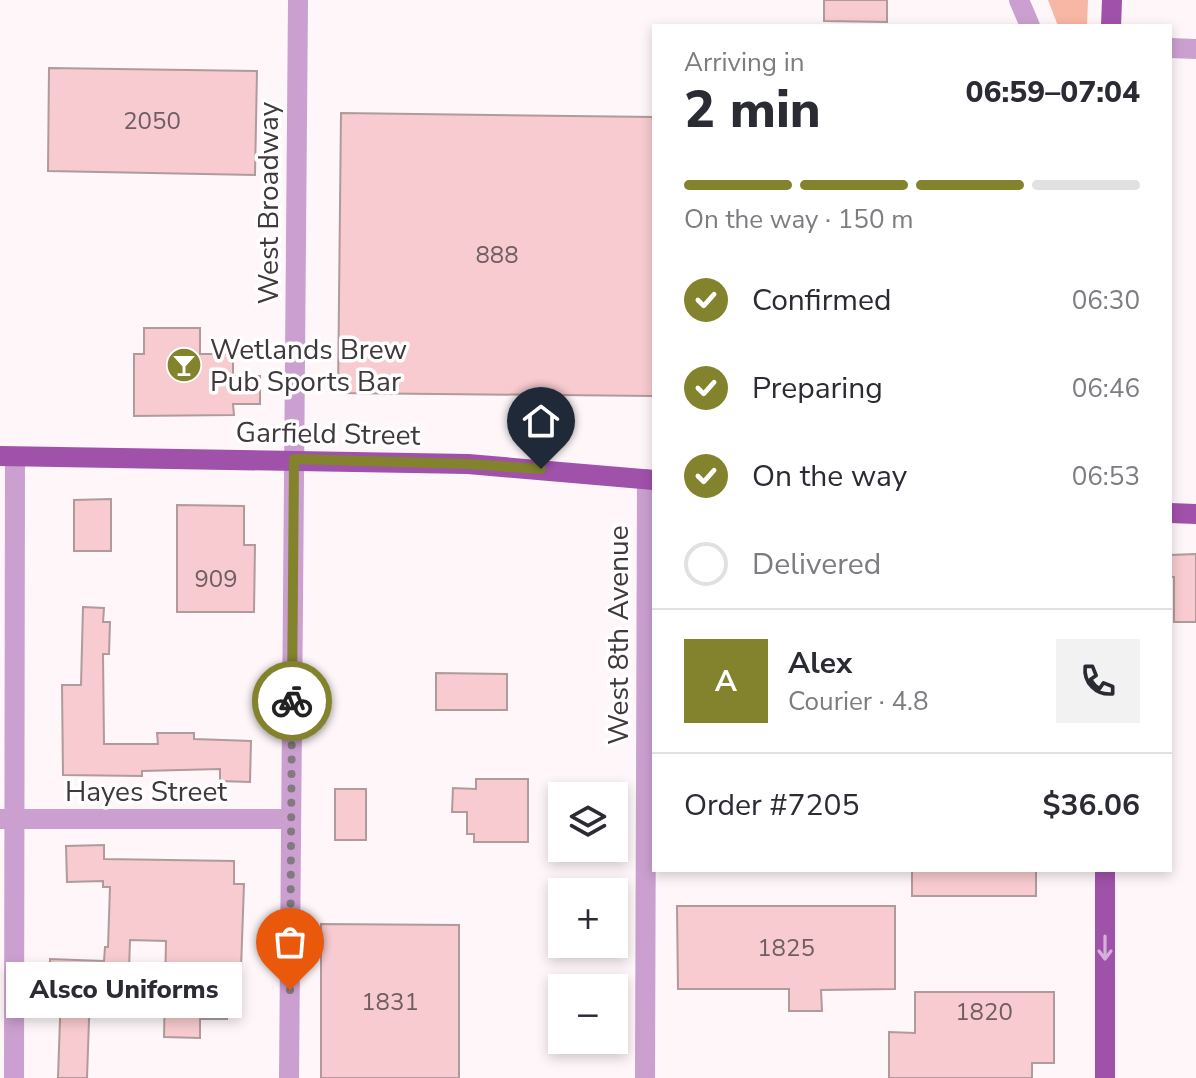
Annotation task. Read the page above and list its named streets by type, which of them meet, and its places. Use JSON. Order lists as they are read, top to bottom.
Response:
{
  "streets": {
    "main road": ["Garfield Street"],
    "street": ["West Broadway", "West 8th Avenue", "Hayes Street"]
  },
  "crossings": [
    ["West Broadway", "Garfield Street"],
    ["West Broadway", "Hayes Street"],
    ["Garfield Street", "West 8th Avenue"]
  ],
  "places": {
    "bar": ["Wetlands Brew Pub Sports Bar"],
    "other": ["Alsco Uniforms"]
  },
  "house_numbers": [
    "2050",
    "888",
    "909",
    "1825",
    "1831",
    "1820"
  ],
  "page": {
    "heading": ["2 min", "Arriving in", "06:59–07:04"],
    "panel": [
      "Alex",
      "Courier · 4.8",
      "Order #7205",
      "$36.06"
    ],
    "bar": "On the way · 150 m",
    "list": [
      ["Confirmed", "06:30"],
      ["Preparing", "06:46"],
      ["On the way", "06:53"],
      "Delivered"
    ],
    "round": "A",
    "map_buttons": ["+", "−"],
    "bubble": "Alsco Uniforms"
  }
}
